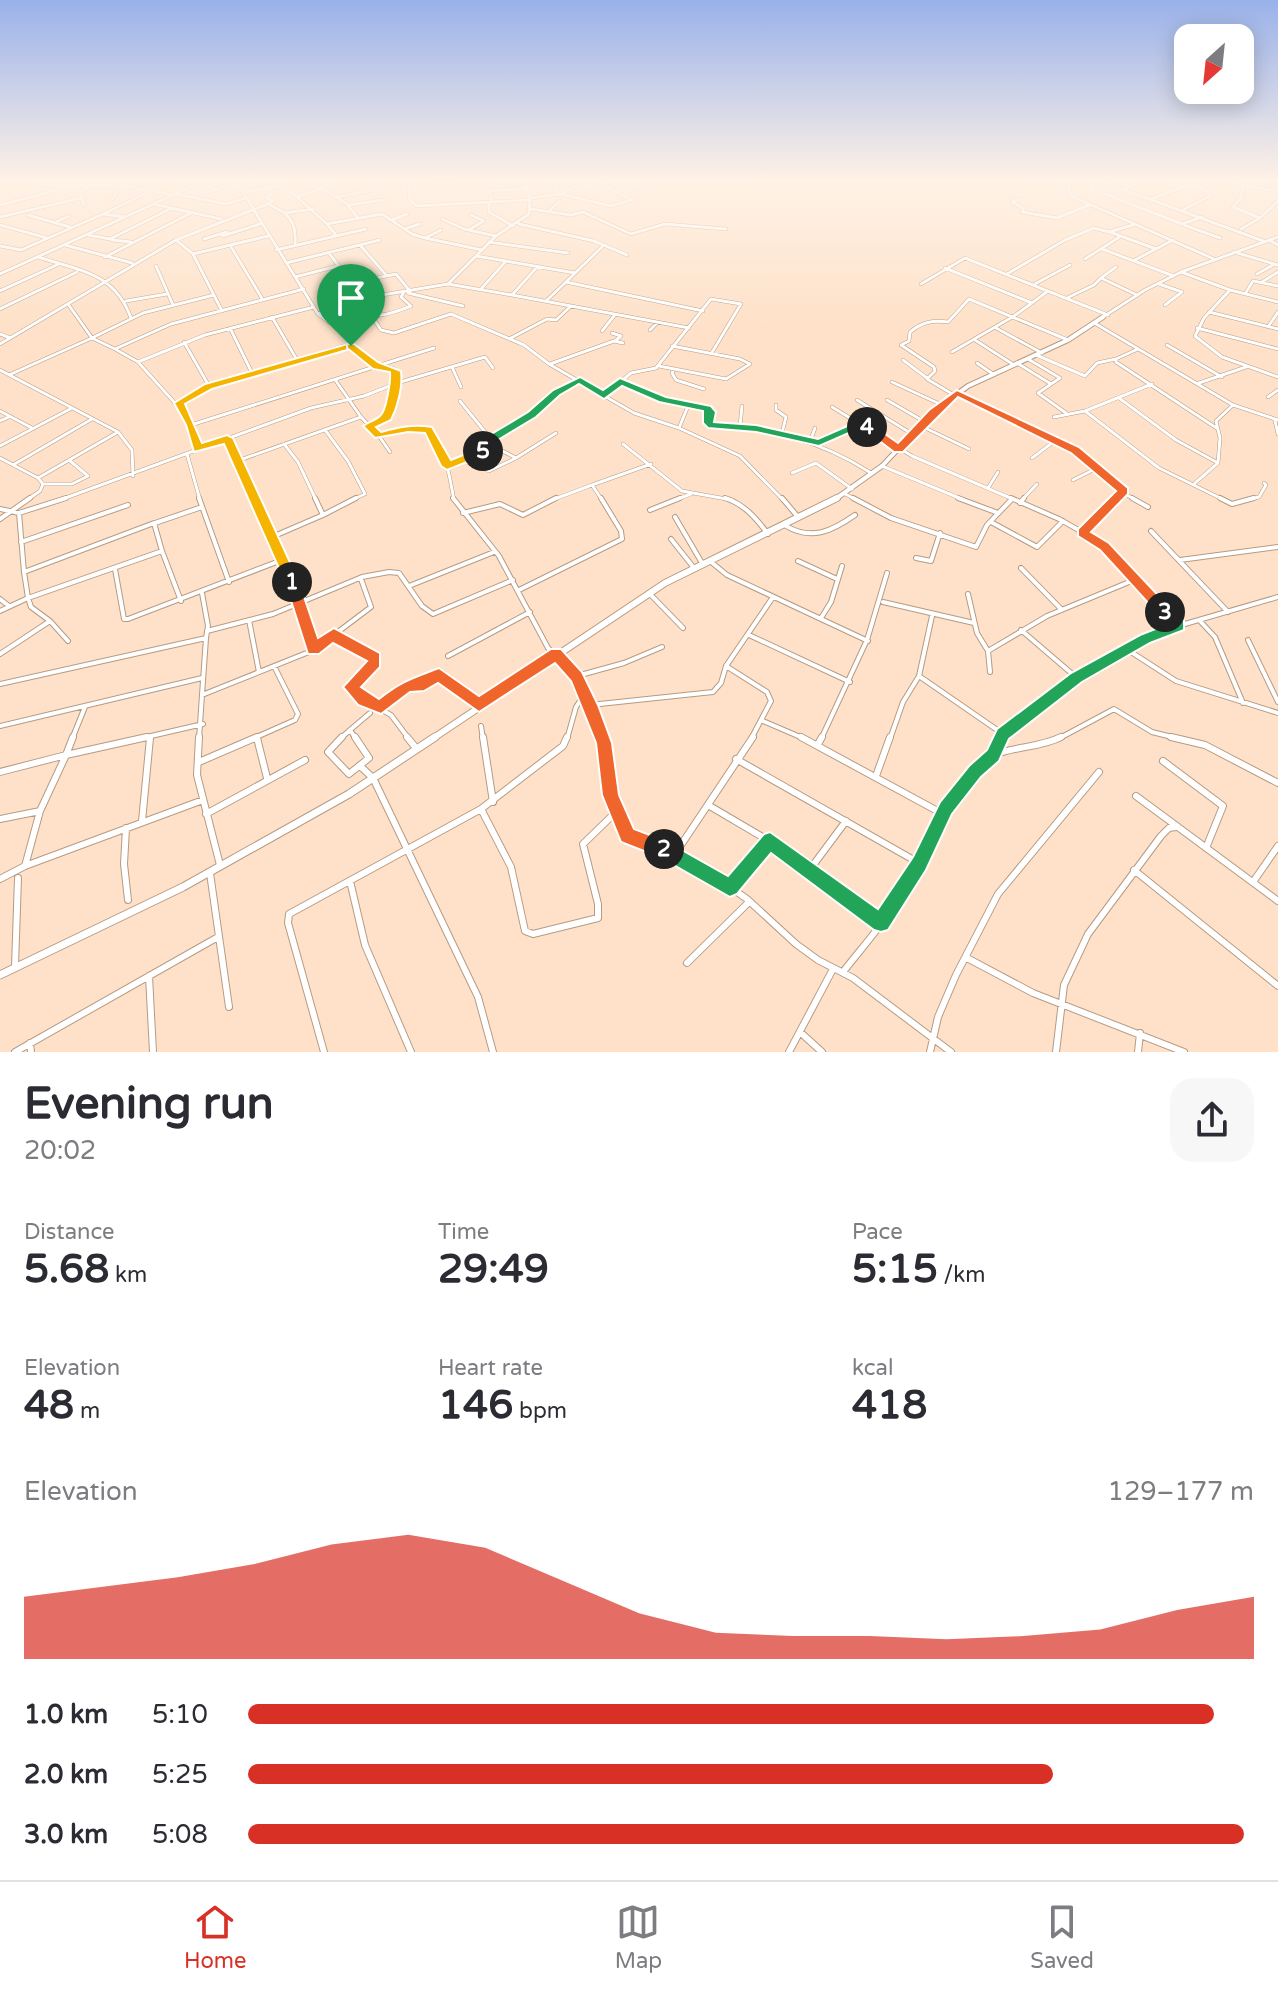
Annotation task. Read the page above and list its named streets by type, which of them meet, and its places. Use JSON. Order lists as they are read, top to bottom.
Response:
{
  "north": "bottom left",
  "page": {
    "pins": [
      "4",
      "5",
      "1",
      "3",
      "2"
    ],
    "heading": ["Evening run", "20:02"],
    "stats": [
      ["Distance", "5.68 km"],
      ["Time", "29:49"],
      ["Pace", "5:15 /km"],
      ["Elevation", "48 m"],
      ["Heart rate", "146 bpm"],
      ["kcal", "418"]
    ],
    "chart": ["Elevation", "129–177 m"],
    "list": [
      {
        "name": "1.0 km",
        "note": "5:10"
      },
      {
        "name": "2.0 km",
        "note": "5:25"
      },
      {
        "name": "3.0 km",
        "note": "5:08"
      }
    ],
    "tabs": ["Home", "Map", "Saved"]
  }
}
